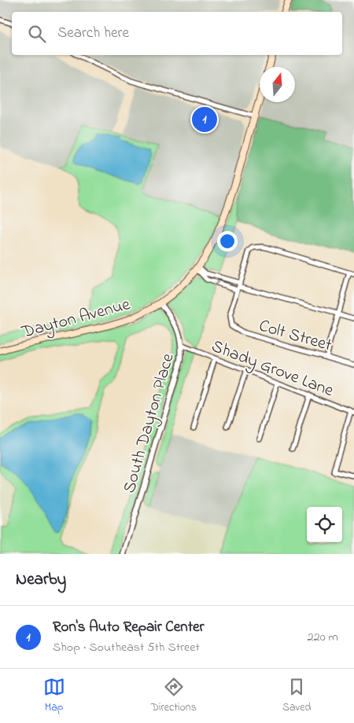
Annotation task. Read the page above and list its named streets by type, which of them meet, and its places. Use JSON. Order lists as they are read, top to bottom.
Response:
{
  "streets": {
    "main road": ["Dayton Avenue"],
    "street": ["Colt Street", "Shady Grove Lane", "South Dayton Place"]
  },
  "crossings": [
    ["Dayton Avenue", "South Dayton Place"],
    ["Shady Grove Lane", "South Dayton Place"]
  ],
  "north": "top",
  "page": {
    "search": "Search here",
    "pins": "1",
    "heading": "Nearby",
    "list": [
      {
        "mark": "1",
        "name": "Ron's Auto Repair Center",
        "note": "Shop · Southeast 5th Street",
        "value": "220 m"
      }
    ],
    "nav": ["Map", "Directions", "Saved"]
  }
}
